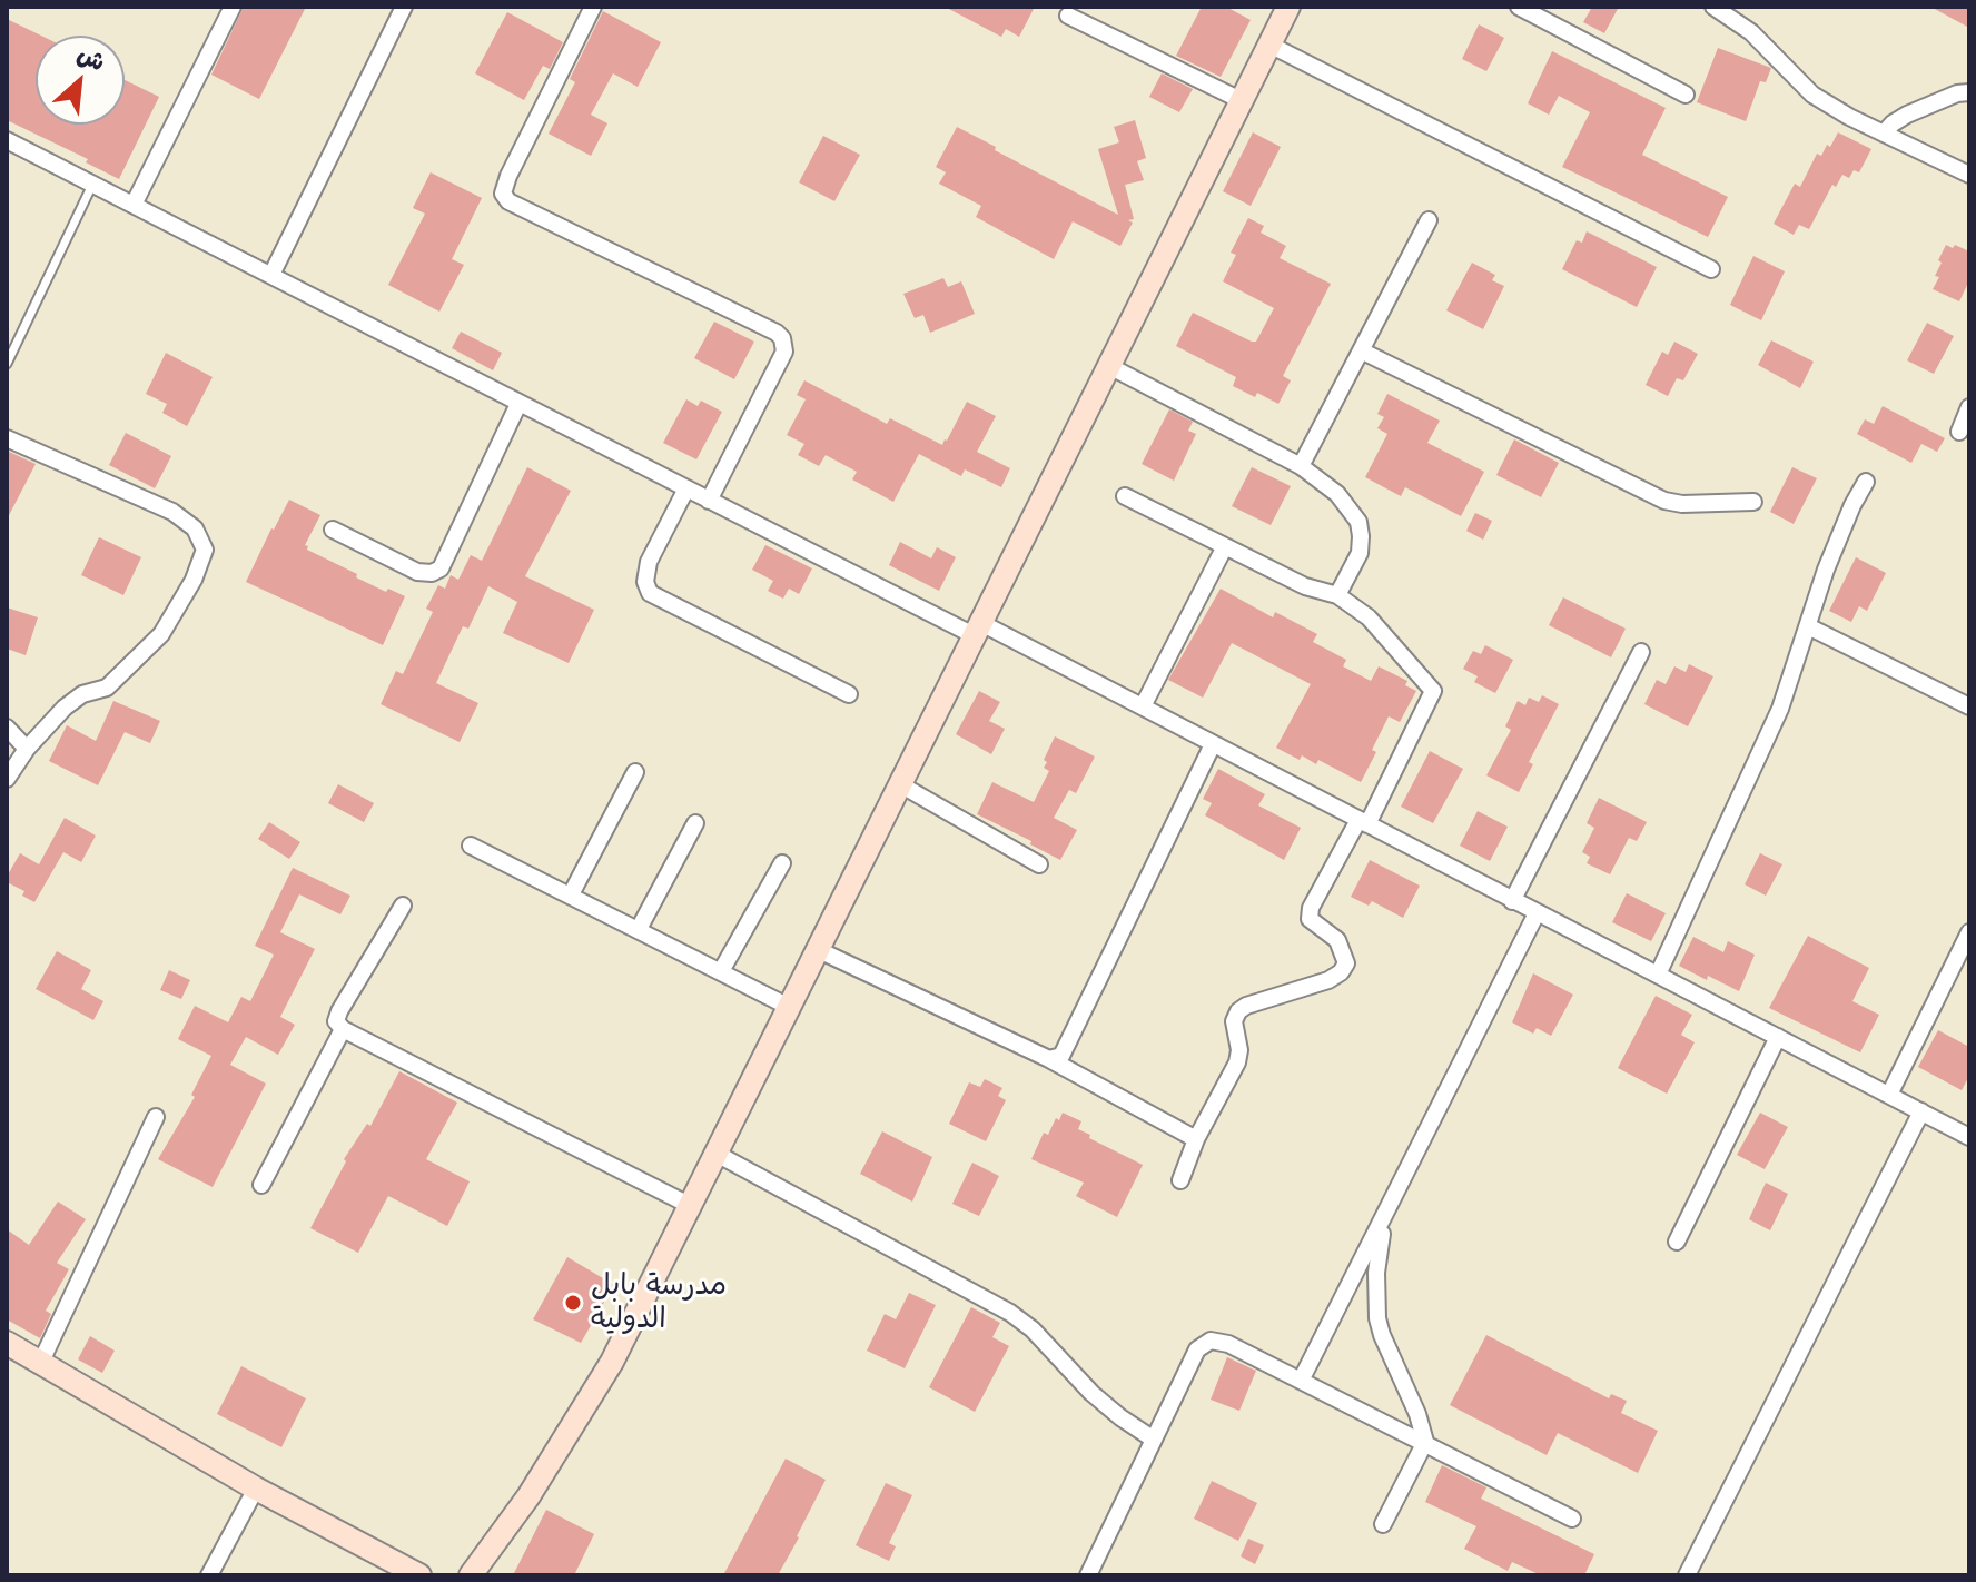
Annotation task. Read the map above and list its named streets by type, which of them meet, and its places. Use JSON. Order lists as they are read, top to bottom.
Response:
{
  "places": ["مدرسة بابل الدولية"],
  "north": "top right"
}
